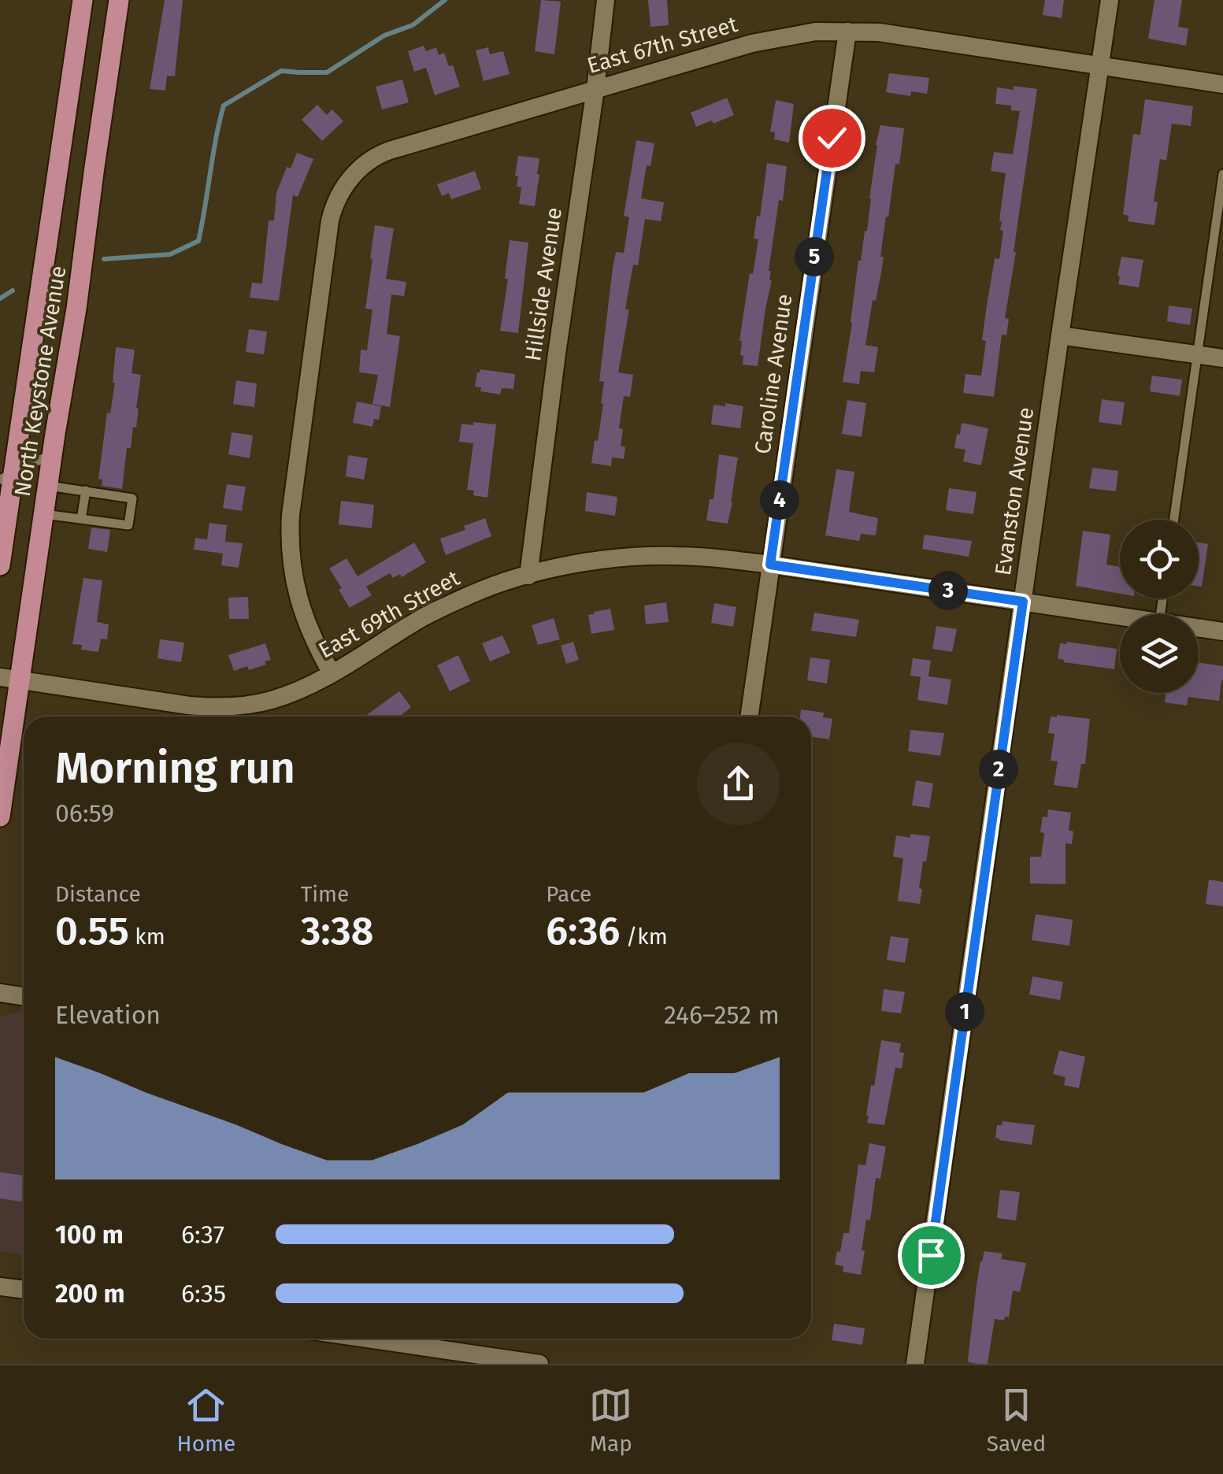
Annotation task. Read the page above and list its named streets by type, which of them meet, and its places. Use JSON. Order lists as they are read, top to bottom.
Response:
{
  "streets": {
    "main road": ["North Keystone Avenue"],
    "street": [
      "East 67th Street",
      "Hillside Avenue",
      "Caroline Avenue",
      "Evanston Avenue",
      "East 69th Street"
    ]
  },
  "crossings": [
    ["East 67th Street", "Hillside Avenue"],
    ["East 67th Street", "Caroline Avenue"],
    ["East 67th Street", "Evanston Avenue"],
    ["East 67th Street", "East 69th Street"],
    ["Hillside Avenue", "East 69th Street"],
    ["Caroline Avenue", "East 69th Street"],
    ["North Keystone Avenue", "East 69th Street"],
    ["Evanston Avenue", "East 69th Street"]
  ],
  "page": {
    "pins": [
      "5",
      "4",
      "3",
      "2",
      "1"
    ],
    "heading": ["Morning run", "06:59"],
    "stats": [
      ["Distance", "0.55 km"],
      ["Time", "3:38"],
      ["Pace", "6:36 /km"]
    ],
    "chart": ["Elevation", "246–252 m"],
    "list": [
      {
        "name": "100 m",
        "note": "6:37"
      },
      {
        "name": "200 m",
        "note": "6:35"
      }
    ],
    "tabs": ["Home", "Map", "Saved"]
  }
}
